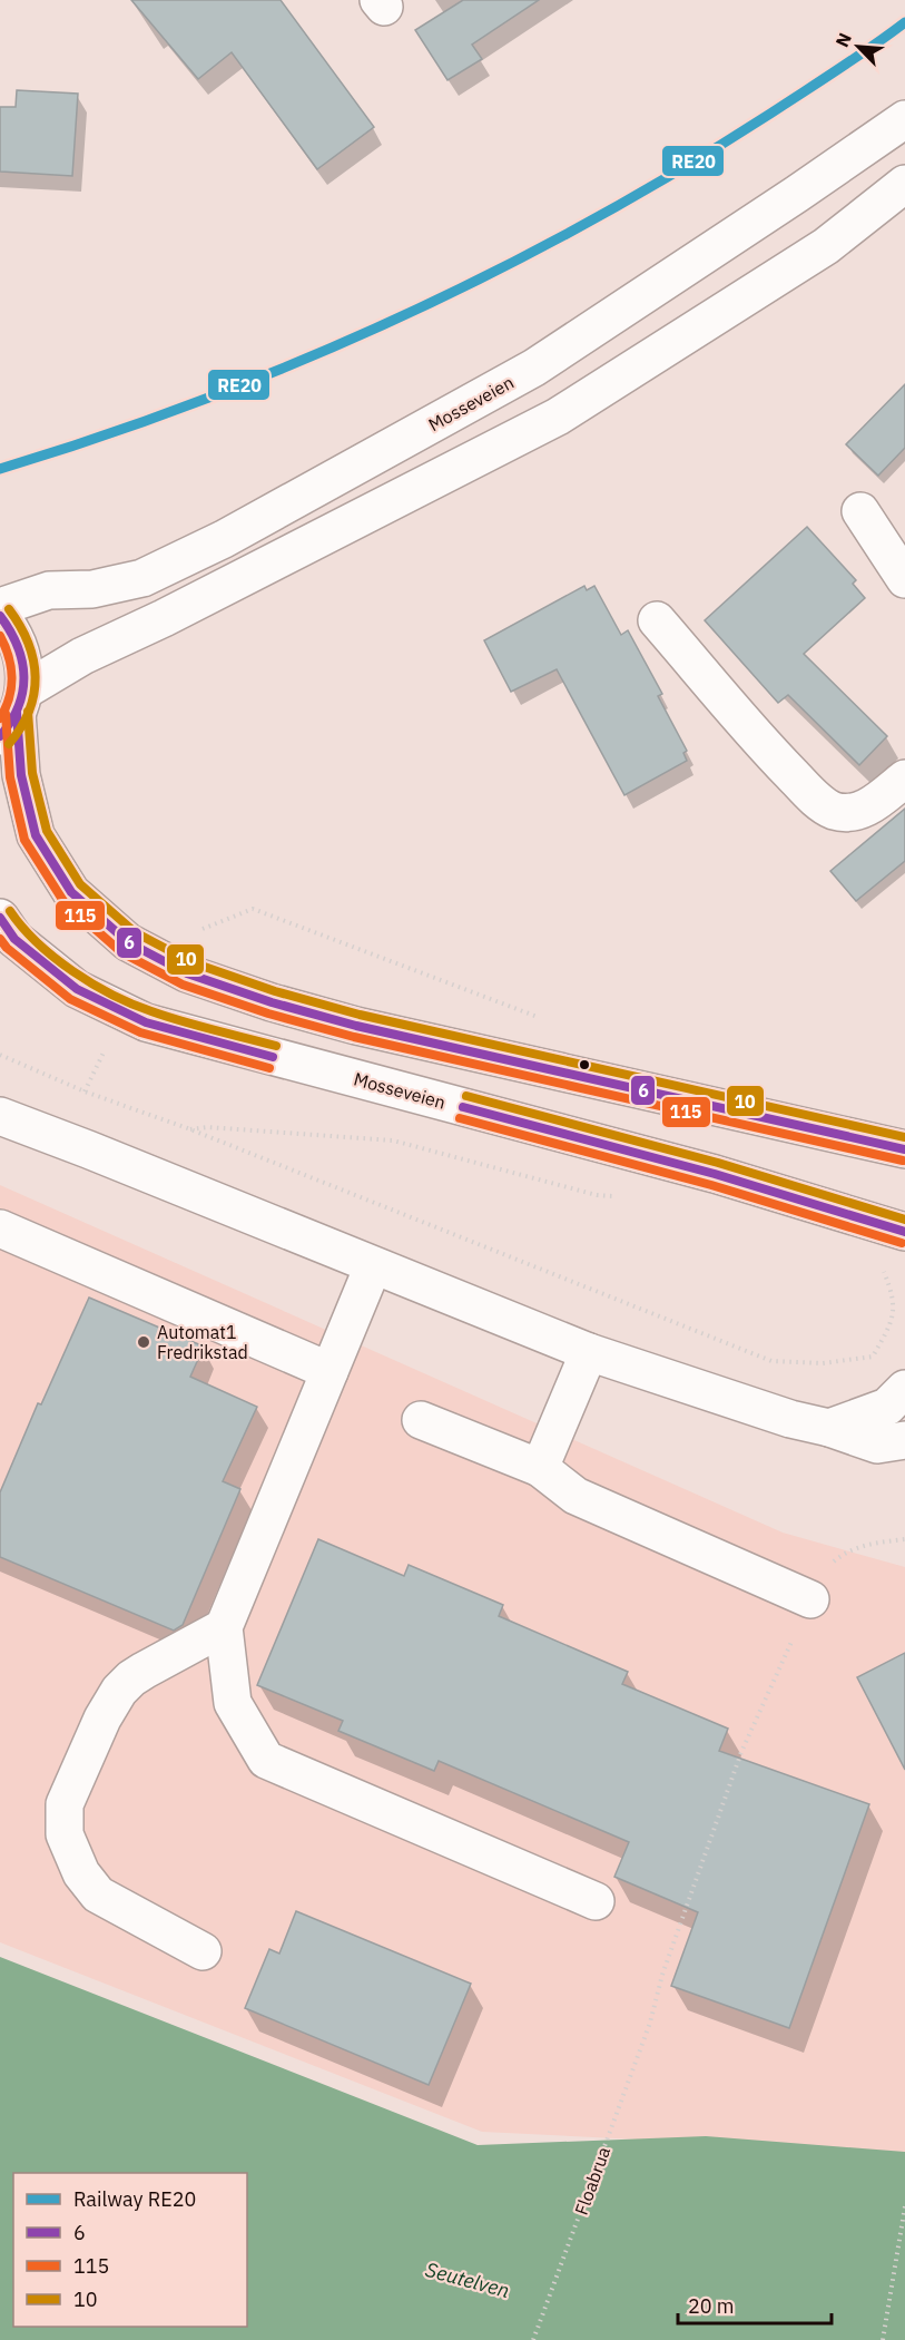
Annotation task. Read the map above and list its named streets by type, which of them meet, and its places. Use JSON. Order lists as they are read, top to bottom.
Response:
{
  "streets": {
    "main road": ["Mosseveien"],
    "path": ["Floabrua"]
  },
  "water": ["Seutelven"],
  "places": ["Automat1 Fredrikstad"],
  "lines": [
    "rail line RE20",
    "transit line 10",
    "transit line 6",
    "transit line 115"
  ],
  "legend": [
    "Railway RE20",
    "6",
    "115",
    "10"
  ],
  "scale_bar": "20 m",
  "north": "top left"
}
